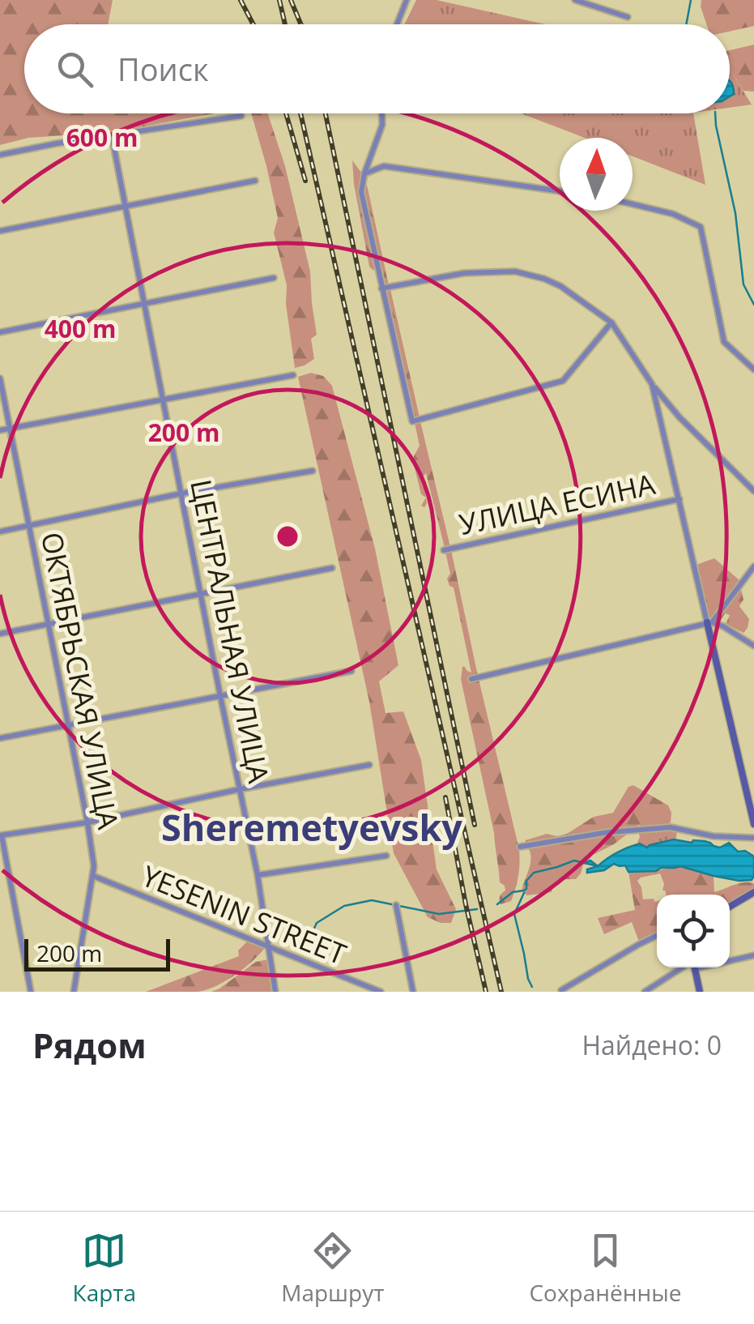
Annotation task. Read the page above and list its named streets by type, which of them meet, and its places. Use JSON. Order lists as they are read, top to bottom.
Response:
{
  "streets": {
    "street": [
      "УЛИЦА ЕСИНА",
      "ЦЕНТРАЛЬНАЯ УЛИЦА",
      "ОКТЯБРЬСКАЯ УЛИЦА",
      "YESENIN STREET"
    ]
  },
  "crossings": [
    ["ЦЕНТРАЛЬНАЯ УЛИЦА", "YESENIN STREET"],
    ["ОКТЯБРЬСКАЯ УЛИЦА", "YESENIN STREET"]
  ],
  "districts": ["Sheremetyevsky"],
  "scale_bar": "200 m",
  "north": "top",
  "page": {
    "search": "Поиск",
    "scale": "200 m",
    "heading": ["Рядом", "Найдено: 0"],
    "nav": ["Карта", "Маршрут", "Сохранённые"]
  },
  "rings": ["600 m", "400 m", "200 m"]
}
